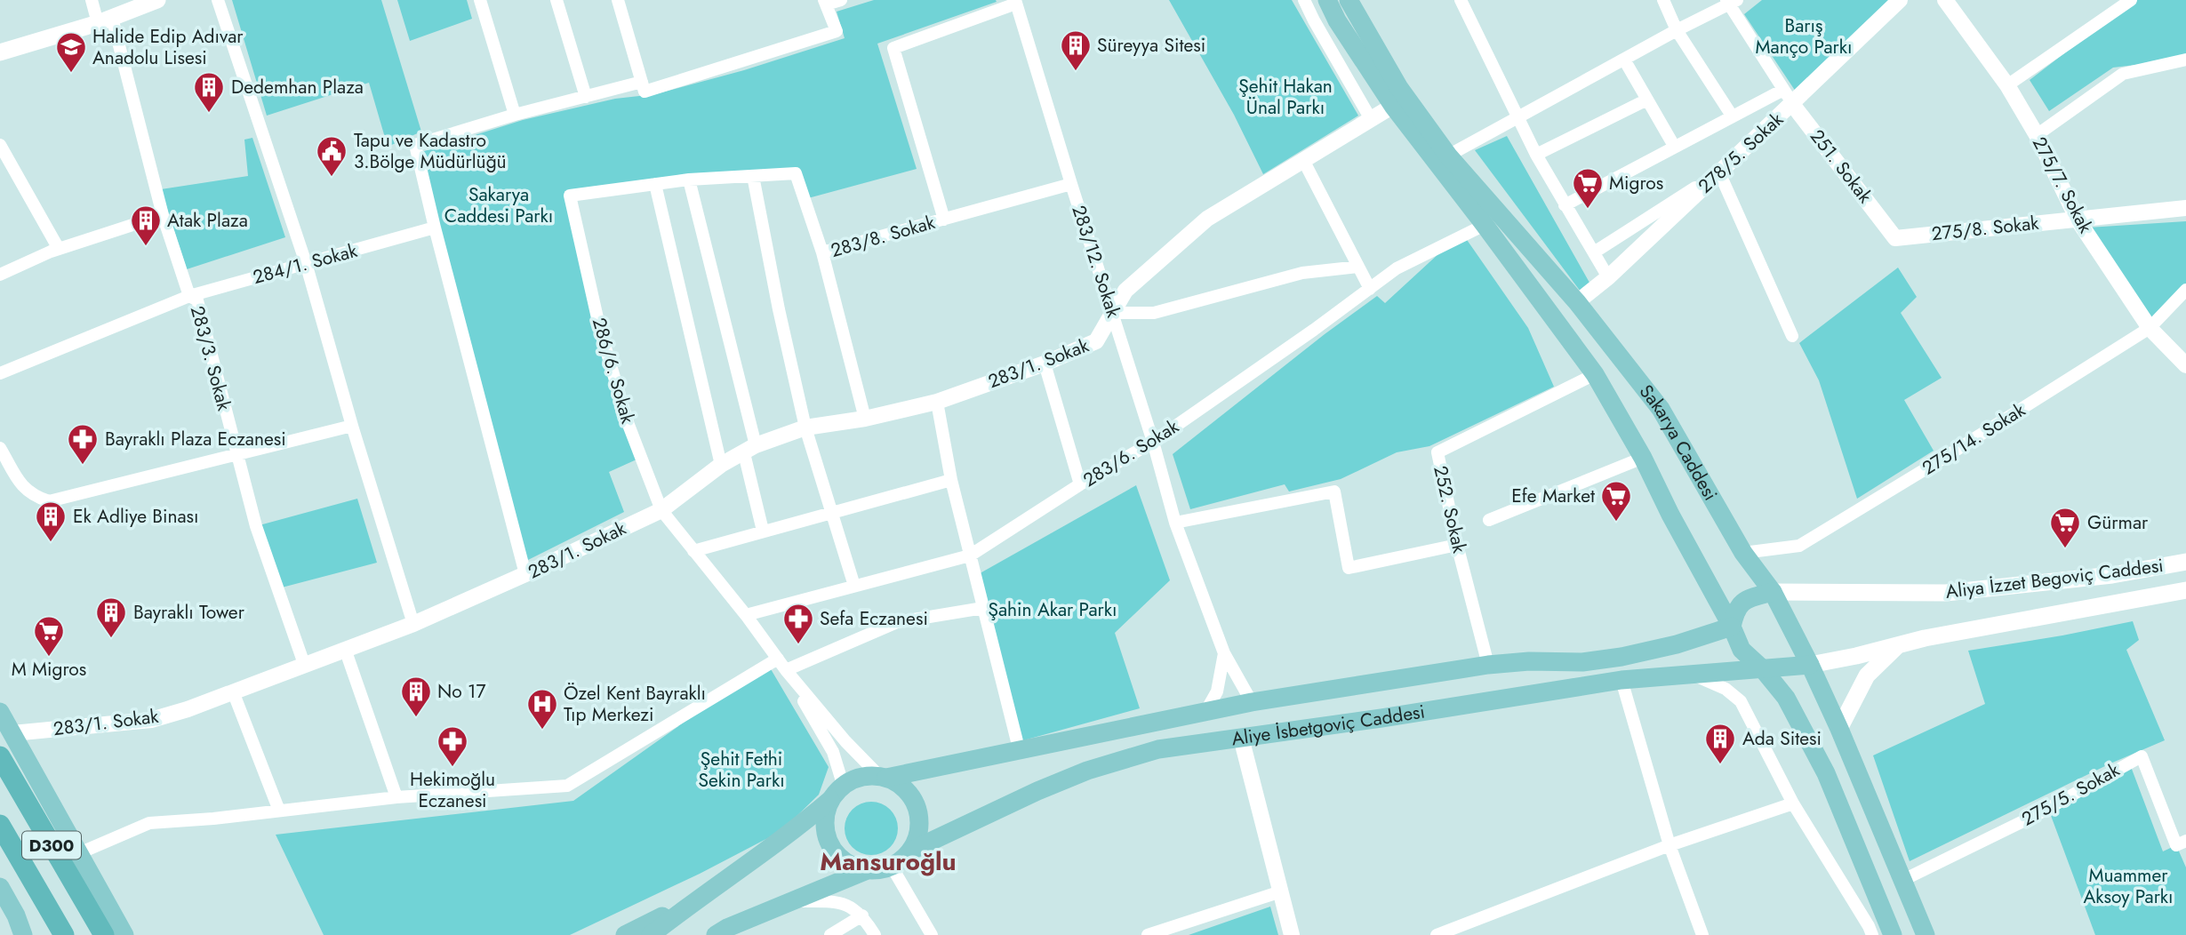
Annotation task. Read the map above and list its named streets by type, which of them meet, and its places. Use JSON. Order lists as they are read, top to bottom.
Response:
{
  "streets": {
    "highway": ["D300"],
    "main road": ["Sakarya Caddesi", "Aliya İzzet Begoviç Caddesi", "Aliye İsbetgoviç Caddesi"],
    "street": [
      "278/5. Sokak",
      "251. Sokak",
      "275/7. Sokak",
      "275/8. Sokak",
      "283/8. Sokak",
      "283/12. Sokak",
      "284/1. Sokak",
      "283/3. Sokak",
      "283/1. Sokak",
      "286/6. Sokak",
      "275/14. Sokak",
      "283/6. Sokak",
      "252. Sokak",
      "275/5. Sokak"
    ]
  },
  "crossings": [
    ["278/5. Sokak", "251. Sokak"],
    ["278/5. Sokak", "Sakarya Caddesi"],
    ["251. Sokak", "275/8. Sokak"],
    ["275/7. Sokak", "275/8. Sokak"],
    ["275/7. Sokak", "275/14. Sokak"],
    ["283/8. Sokak", "283/12. Sokak"],
    ["283/8. Sokak", "283/1. Sokak"],
    ["283/8. Sokak", "286/6. Sokak"],
    ["283/12. Sokak", "283/1. Sokak"],
    ["283/12. Sokak", "283/6. Sokak"],
    ["283/12. Sokak", "Aliye İsbetgoviç Caddesi"],
    ["284/1. Sokak", "283/3. Sokak"],
    ["283/3. Sokak", "283/1. Sokak"],
    ["283/1. Sokak", "286/6. Sokak"],
    ["283/1. Sokak", "Sakarya Caddesi"],
    ["286/6. Sokak", "283/6. Sokak"],
    ["286/6. Sokak", "Aliye İsbetgoviç Caddesi"],
    ["275/14. Sokak", "Sakarya Caddesi"],
    ["Sakarya Caddesi", "283/6. Sokak"],
    ["Sakarya Caddesi", "252. Sokak"],
    ["Sakarya Caddesi", "Aliya İzzet Begoviç Caddesi"],
    ["Sakarya Caddesi", "Aliye İsbetgoviç Caddesi"],
    ["Sakarya Caddesi", "275/5. Sokak"],
    ["252. Sokak", "Aliye İsbetgoviç Caddesi"],
    ["Aliya İzzet Begoviç Caddesi", "Aliye İsbetgoviç Caddesi"]
  ],
  "districts": ["Mansuroğlu"],
  "parks": [
    "Barış Manço Parkı",
    "Şehit Hakan Ünal Parkı",
    "Sakarya Caddesi Parkı",
    "Şahin Akar Parkı",
    "Şehit Fethi Sekin Parkı",
    "Muammer Aksoy Parkı"
  ],
  "places": {
    "building": [
      "Süreyya Sitesi",
      "Dedemhan Plaza",
      "Atak Plaza",
      "Ek Adliye Binası",
      "Bayraklı Tower",
      "No 17",
      "Ada Sitesi"
    ],
    "school or university": ["Halide Edip Adıvar Anadolu Lisesi"],
    "public building": ["Tapu ve Kadastro 3.Bölge Müdürlüğü"],
    "supermarket": [
      "Migros",
      "Efe Market",
      "Gürmar",
      "M Migros"
    ],
    "pharmacy": ["Bayraklı Plaza Eczanesi", "Sefa Eczanesi", "Hekimoğlu Eczanesi"],
    "hospital": ["Özel Kent Bayraklı Tıp Merkezi"]
  }
}
